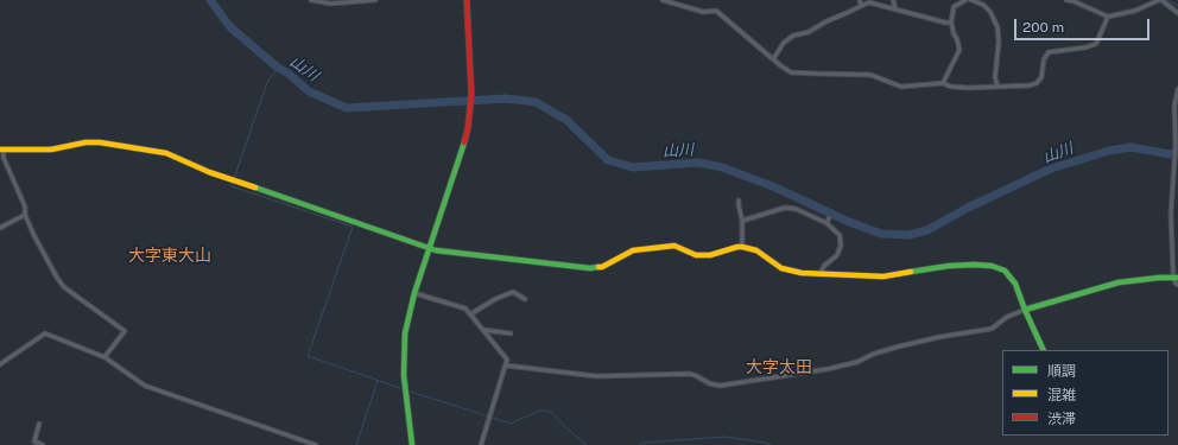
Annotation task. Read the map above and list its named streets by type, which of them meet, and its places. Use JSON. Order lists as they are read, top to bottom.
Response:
{
  "districts": ["大字東大山", "大字太田"],
  "water": ["山川"],
  "legend": ["順調", "混雑", "渋滞"],
  "scale_bar": "200 m"
}
